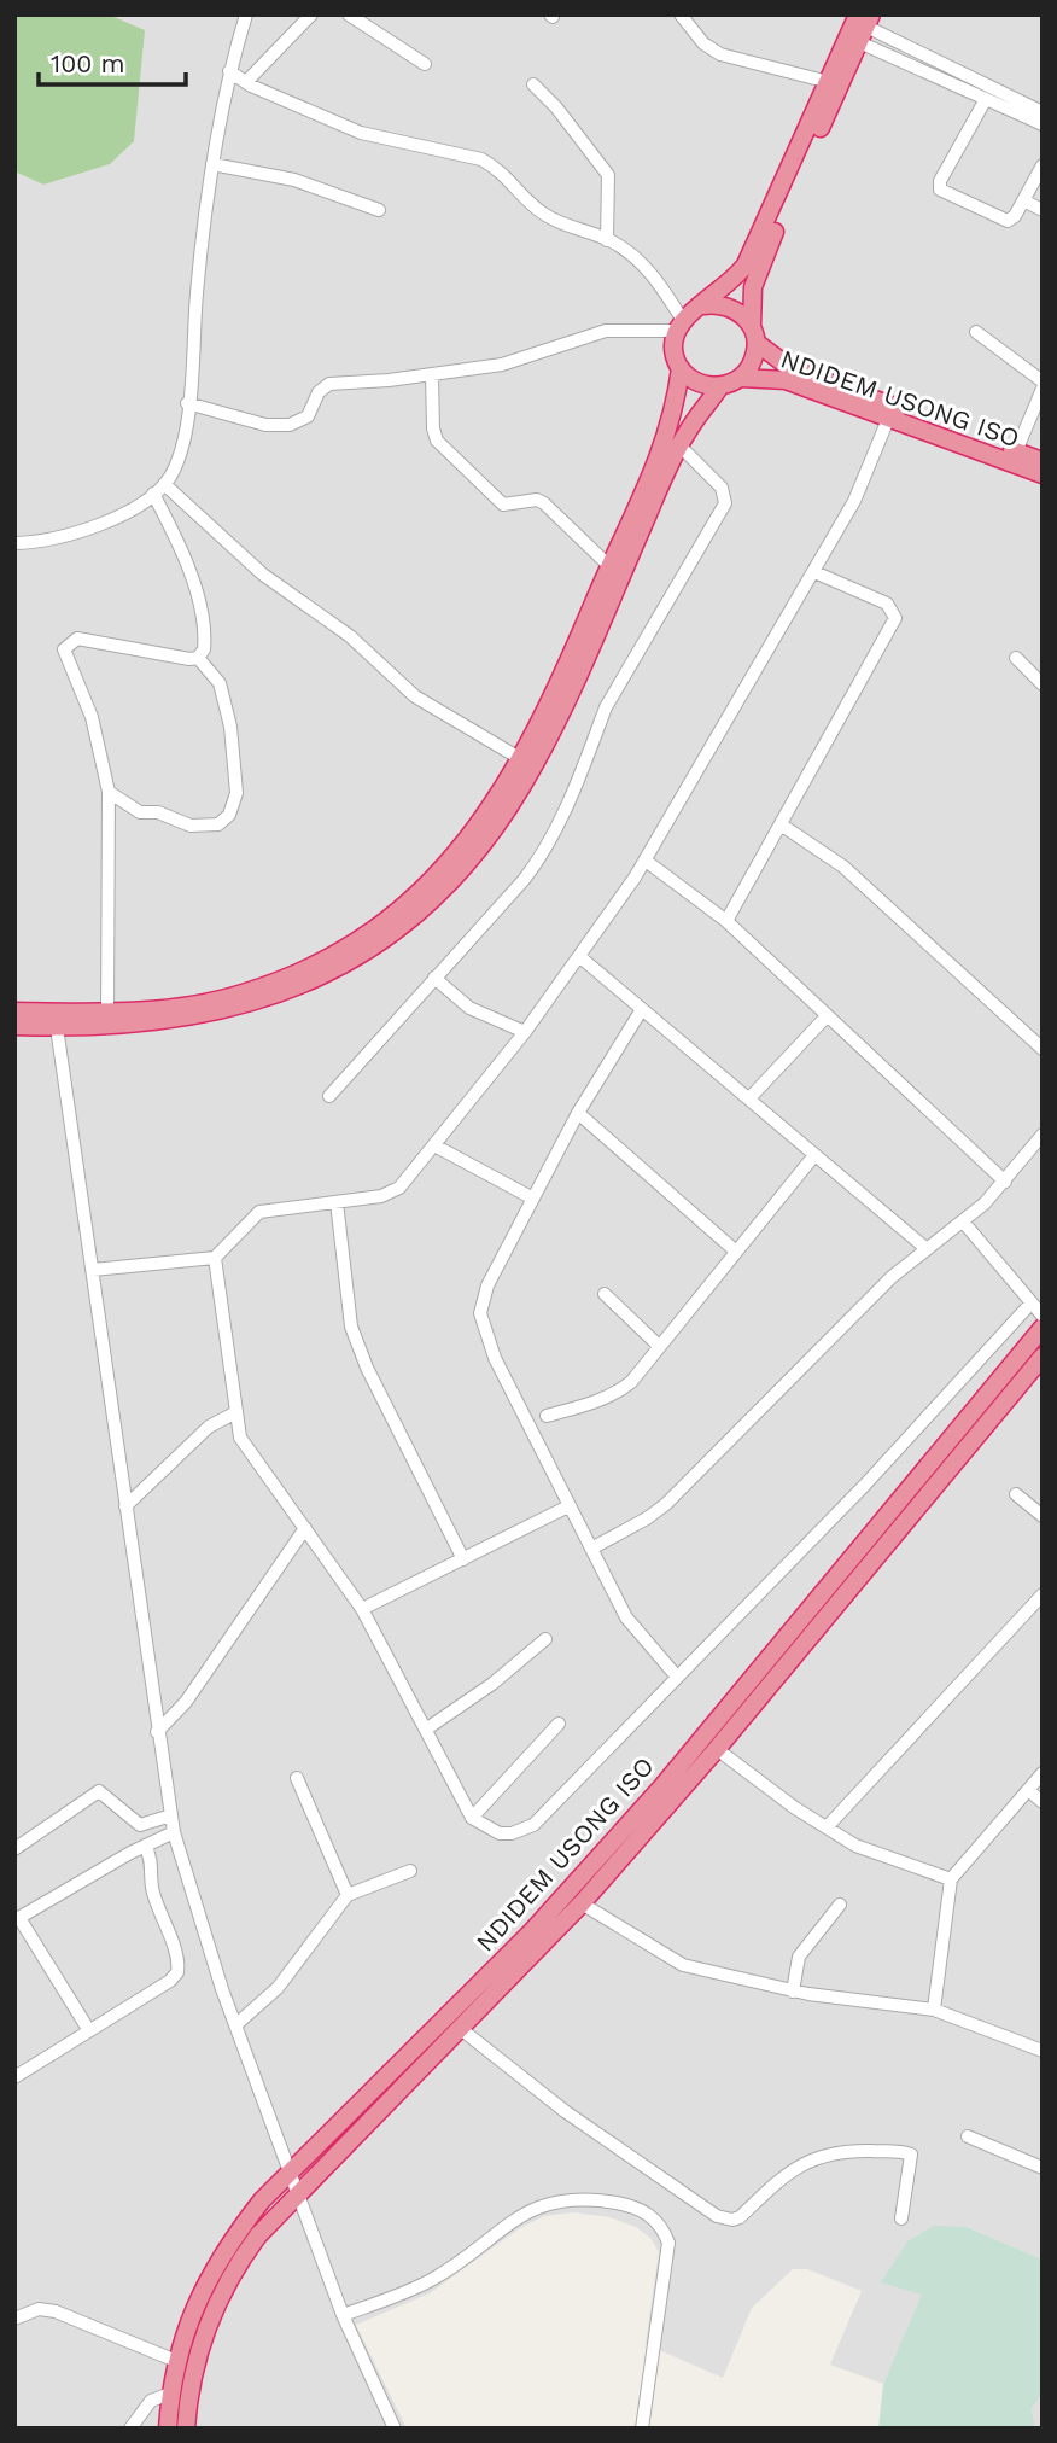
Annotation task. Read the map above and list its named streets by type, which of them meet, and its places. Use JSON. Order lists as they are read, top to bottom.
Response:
{
  "streets": {
    "highway": ["NDIDEM USONG ISO"]
  },
  "scale_bar": "100 m"
}
